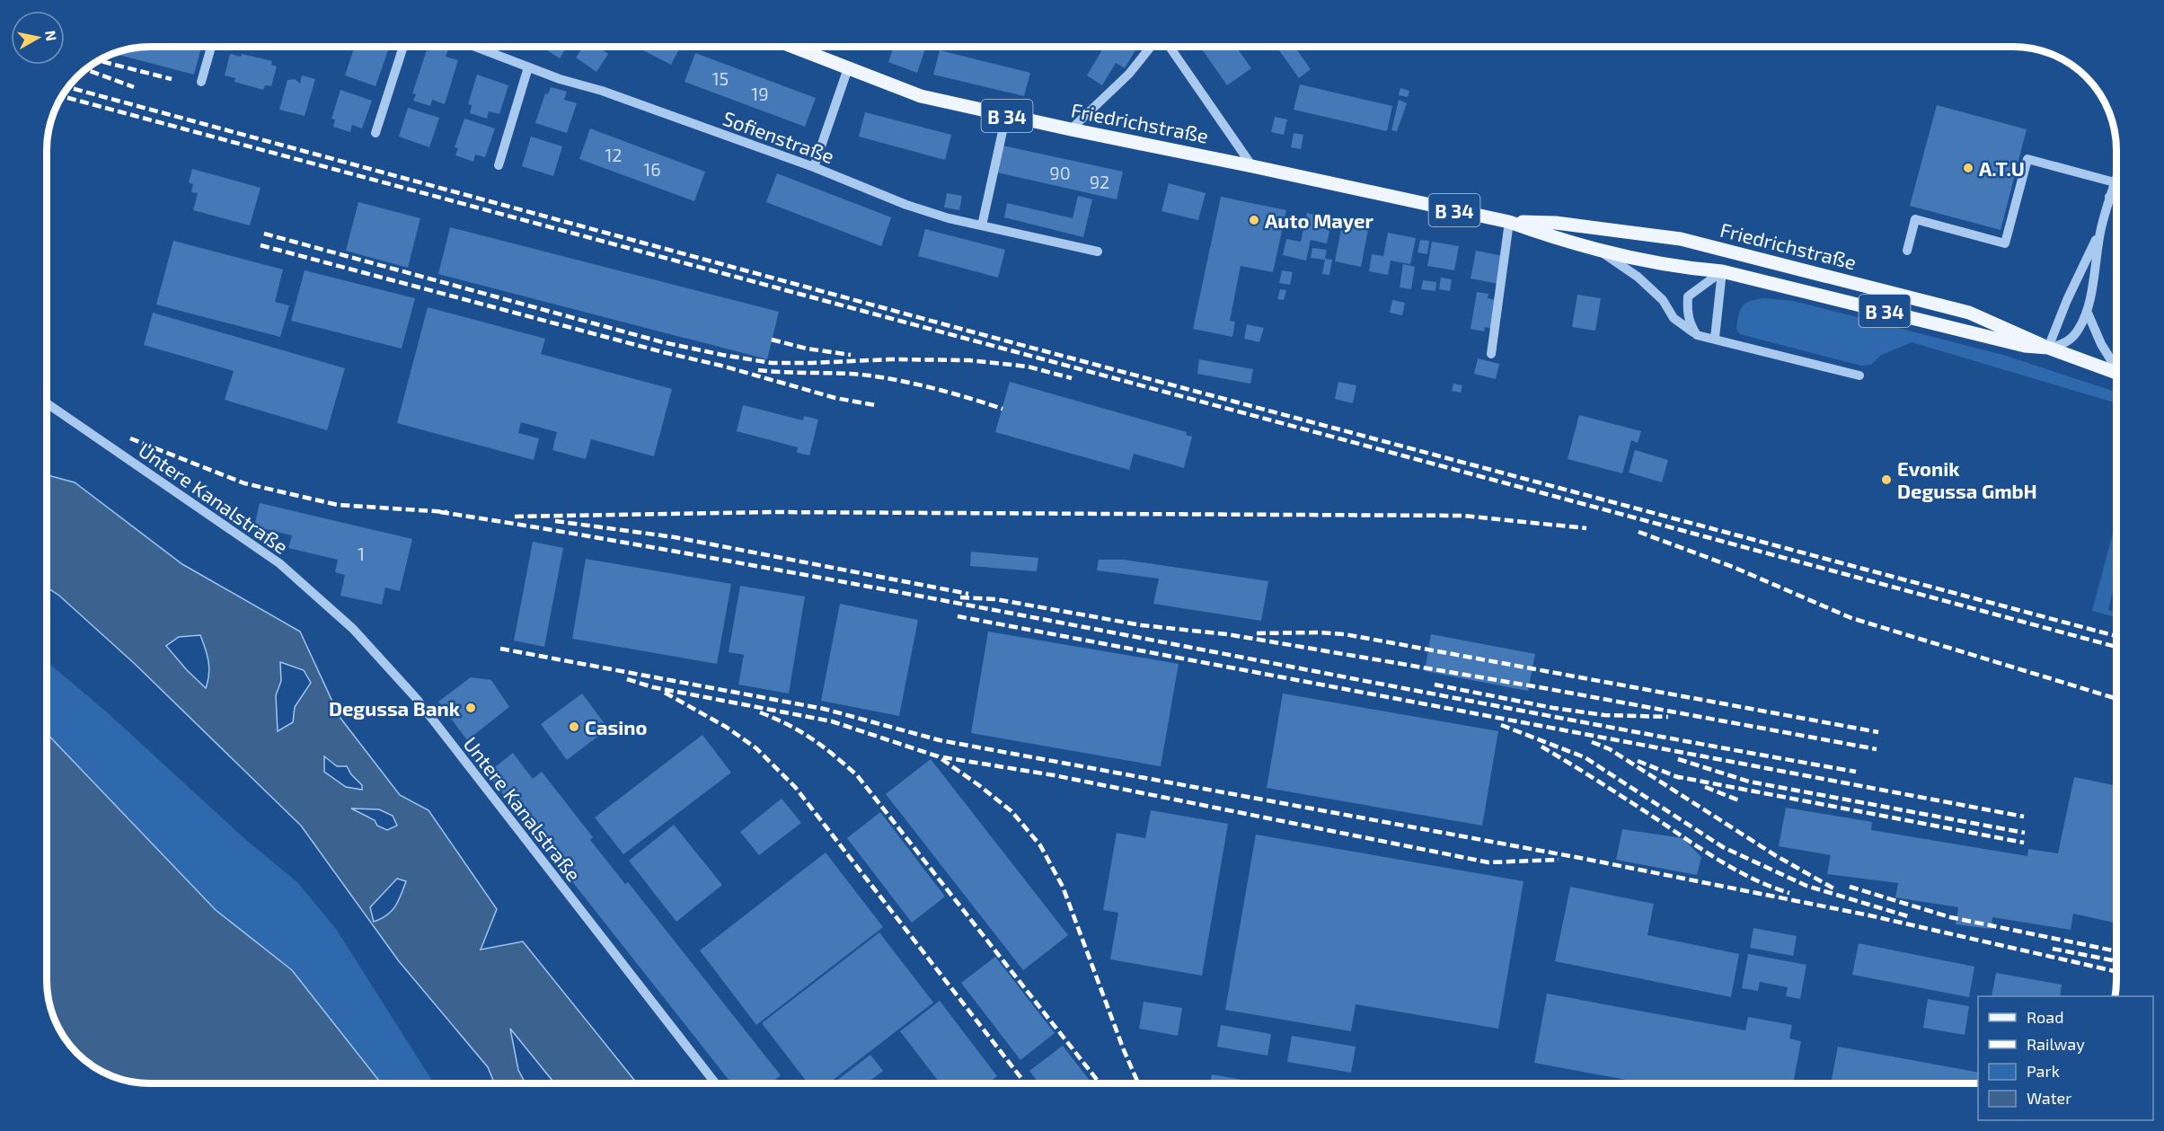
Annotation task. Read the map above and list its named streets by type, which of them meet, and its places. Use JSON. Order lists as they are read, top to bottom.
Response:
{
  "streets": {
    "main road": ["B 34", "Friedrichstraße"],
    "street": ["Sofienstraße", "Untere Kanalstraße"]
  },
  "crossings": [
    ["B 34", "Friedrichstraße"]
  ],
  "places": [
    "A.T.U",
    "Auto Mayer",
    "Evonik Degussa GmbH",
    "Degussa Bank",
    "Casino"
  ],
  "house_numbers": [
    "15",
    "19",
    "12",
    "16",
    "90",
    "92",
    "1"
  ],
  "legend": [
    "Road",
    "Railway",
    "Park",
    "Water"
  ],
  "north": "right"
}
